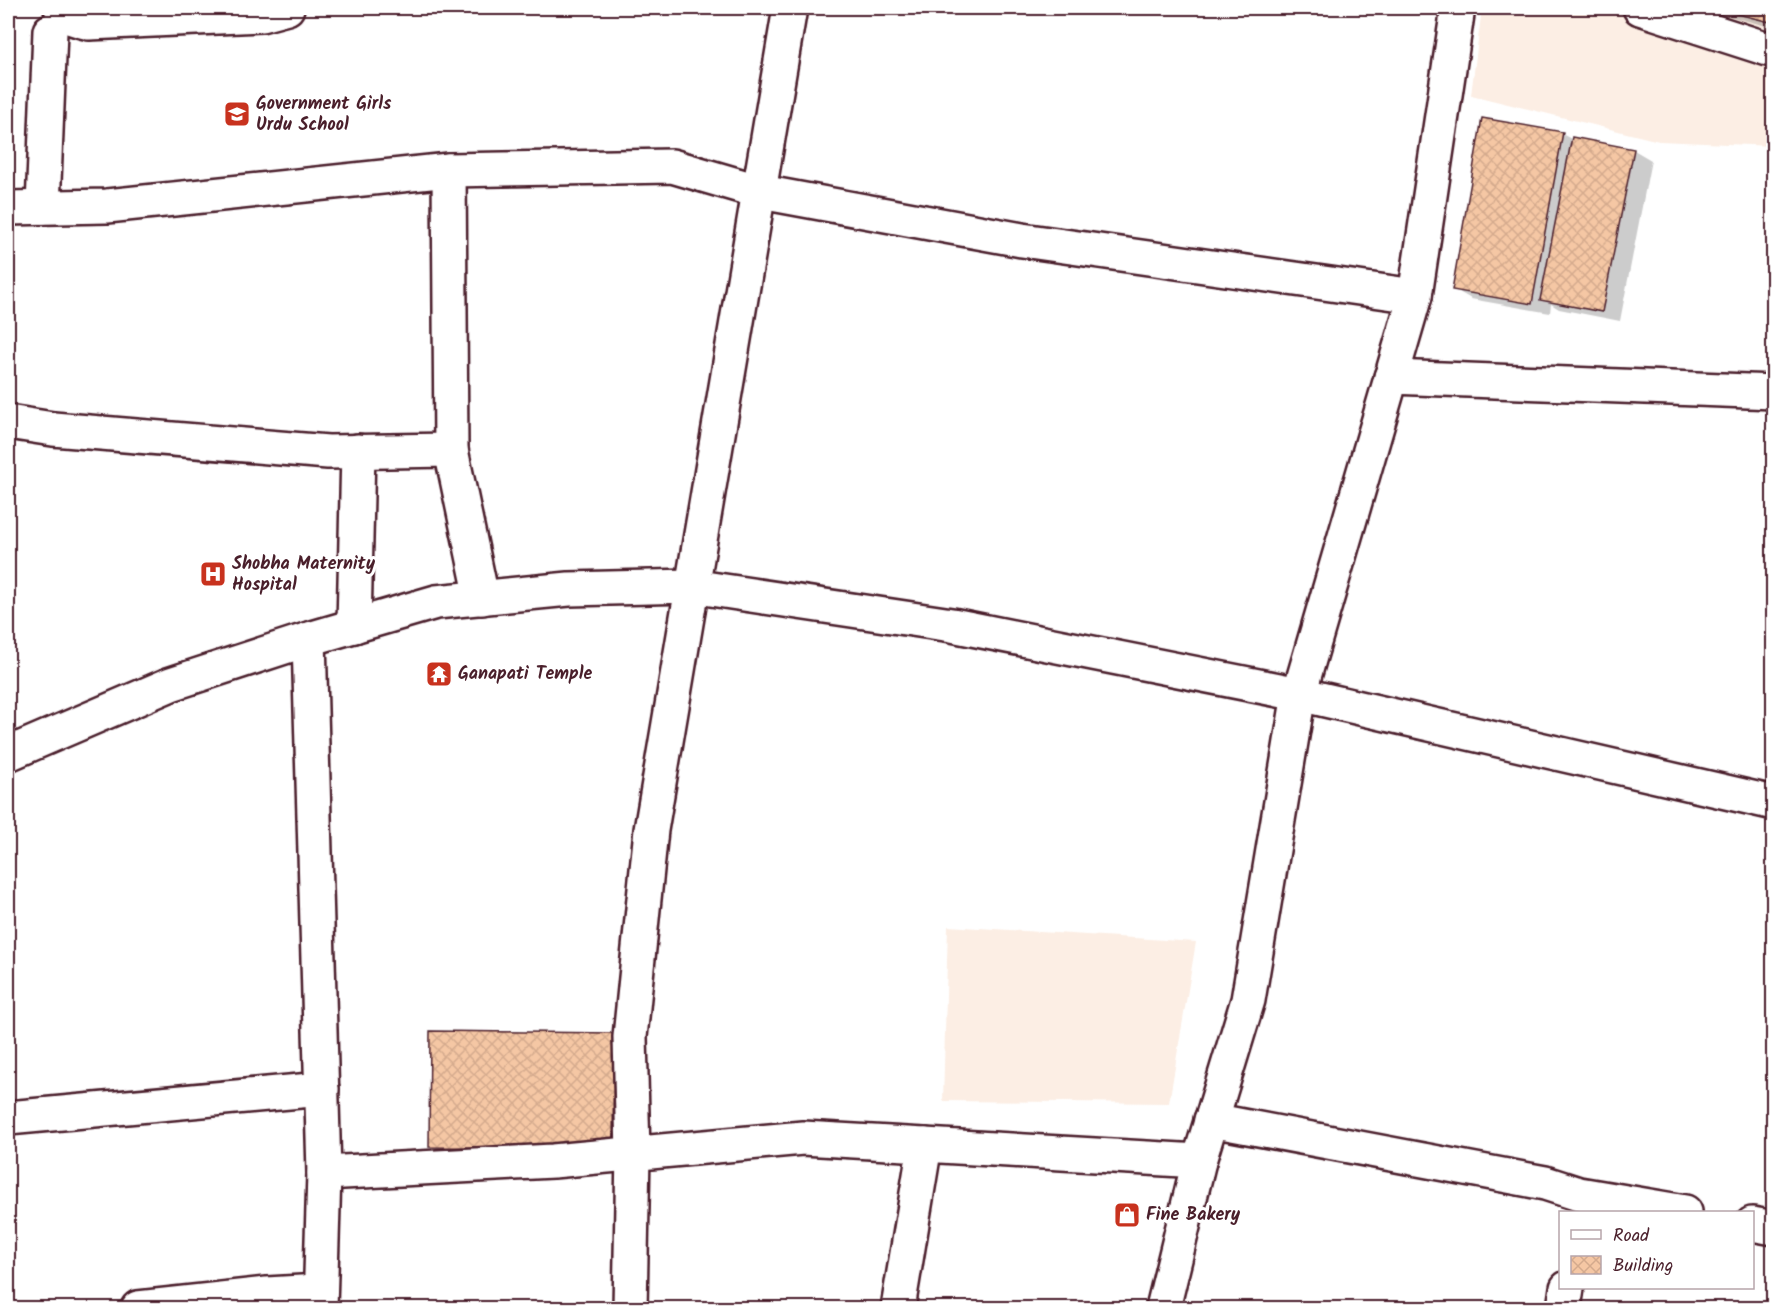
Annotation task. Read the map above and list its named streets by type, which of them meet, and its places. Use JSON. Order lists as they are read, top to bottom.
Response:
{
  "places": {
    "school or university": ["Government Girls Urdu School"],
    "hospital": ["Shobha Maternity Hospital"],
    "temple": ["Ganapati Temple"],
    "shop": ["Fine Bakery"]
  },
  "legend": ["Road", "Building"]
}
